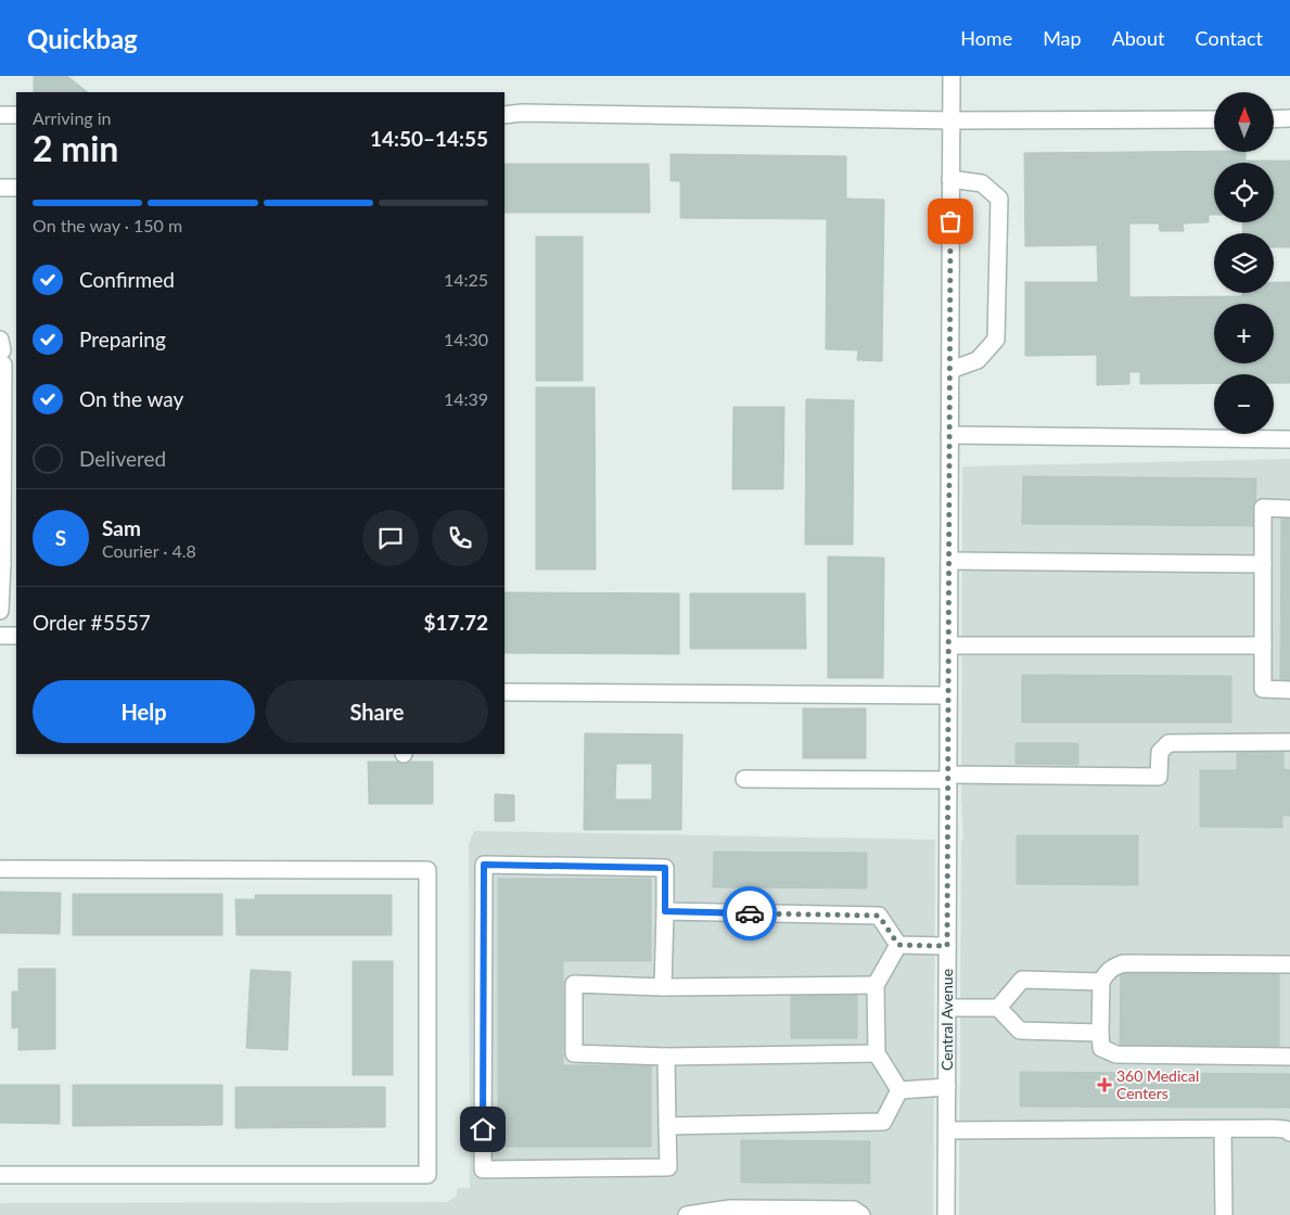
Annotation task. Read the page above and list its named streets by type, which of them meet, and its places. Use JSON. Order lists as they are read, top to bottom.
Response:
{
  "streets": {
    "street": ["Central Avenue"]
  },
  "places": {
    "health": ["360 Medical Centers"]
  },
  "north": "top",
  "page": {
    "header": "Quickbag",
    "nav": [
      "Home",
      "Map",
      "About",
      "Contact"
    ],
    "map_buttons": ["+", "−"],
    "heading": ["2 min", "Arriving in", "14:50–14:55"],
    "panel": [
      "Sam",
      "Courier · 4.8",
      "Order #5557",
      "$17.72"
    ],
    "bar": "On the way · 150 m",
    "list": [
      ["Confirmed", "14:25"],
      ["Preparing", "14:30"],
      ["On the way", "14:39"],
      "Delivered"
    ],
    "round": "S",
    "buttons": ["Help", "Share"]
  }
}
